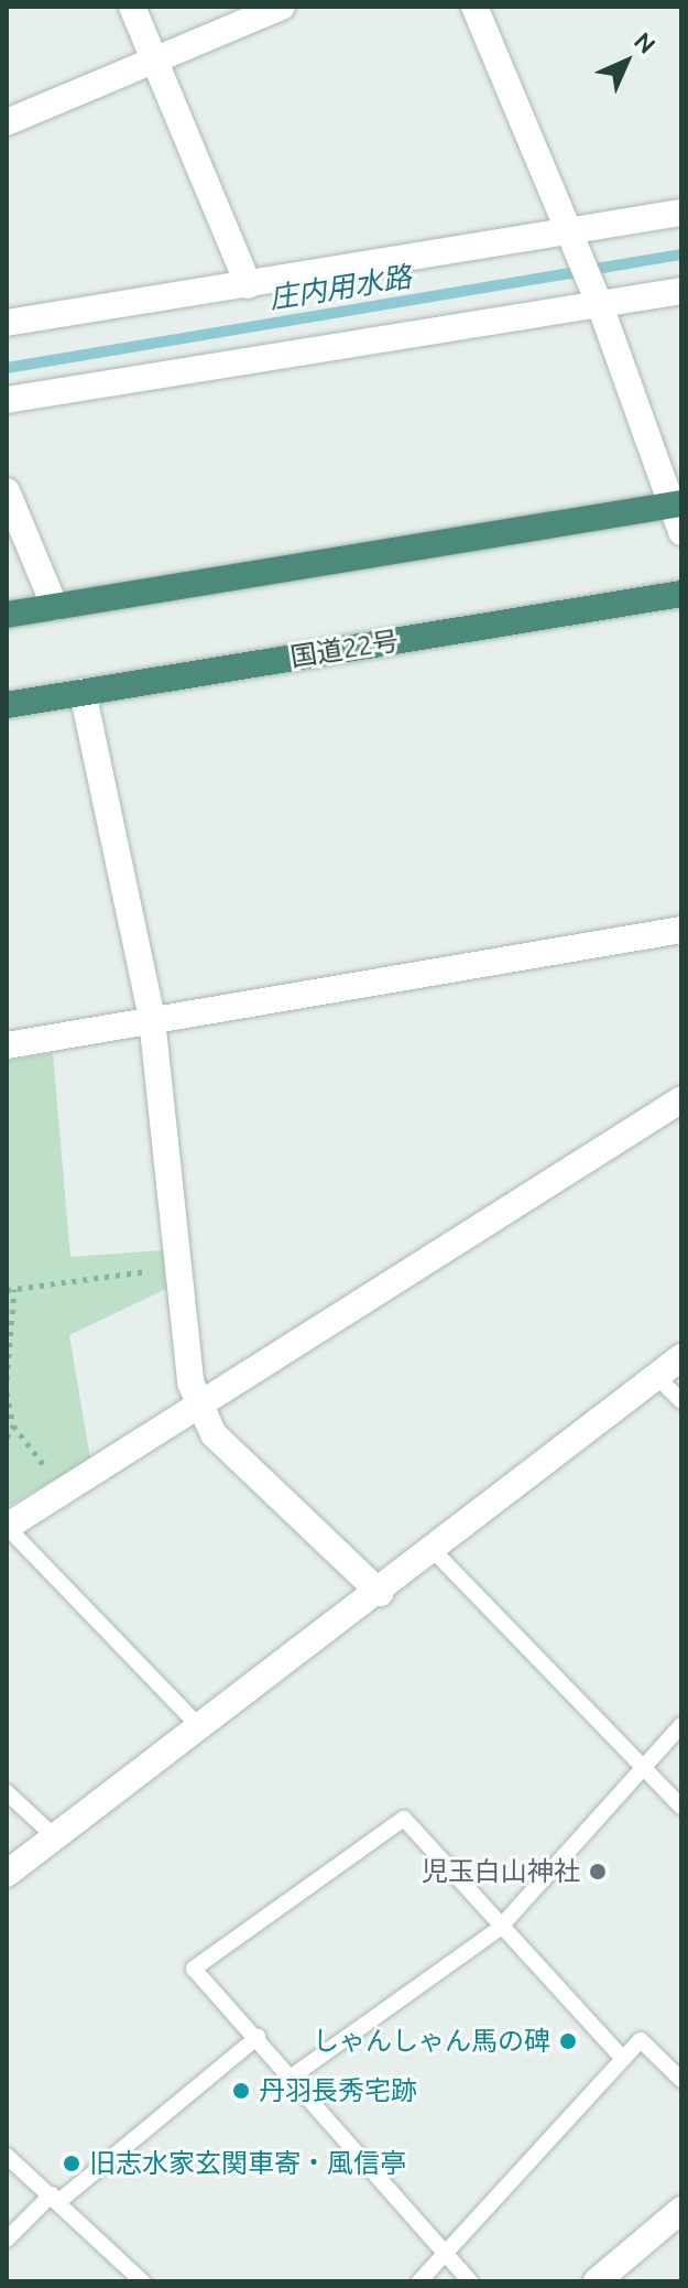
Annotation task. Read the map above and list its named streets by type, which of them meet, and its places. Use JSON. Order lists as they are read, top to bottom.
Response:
{
  "streets": {
    "highway": ["国道22号"]
  },
  "water": ["庄内用水路"],
  "places": [
    "児玉白山神社",
    "しゃんしゃん馬の碑",
    "丹羽長秀宅跡",
    "旧志水家玄関車寄・風信亭"
  ],
  "north": "top right"
}
